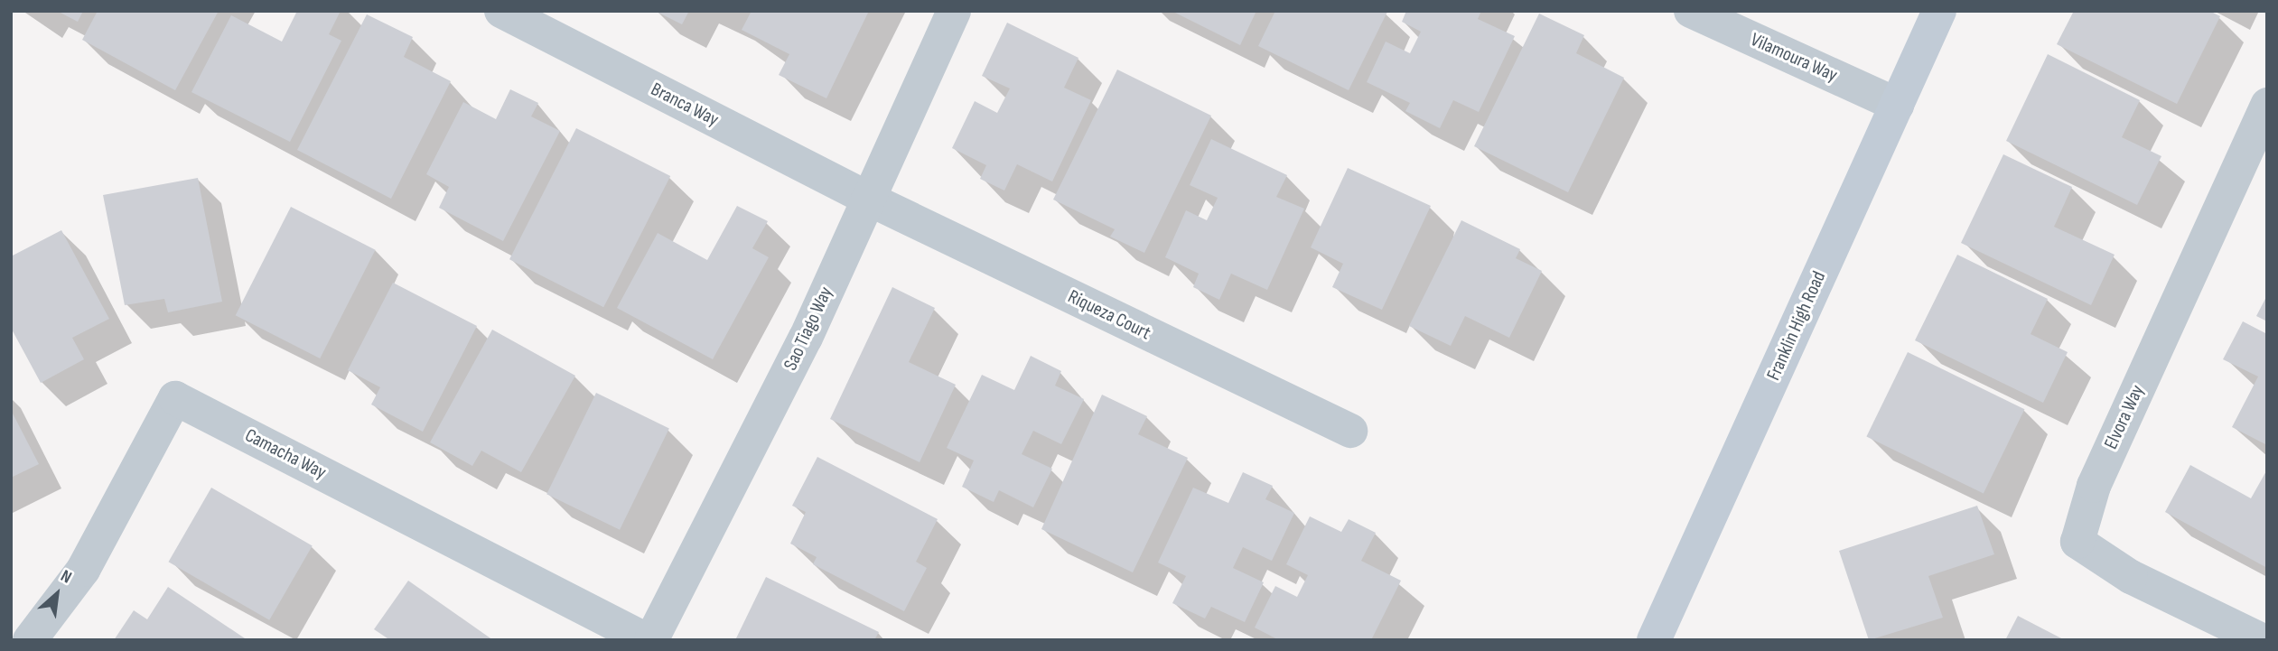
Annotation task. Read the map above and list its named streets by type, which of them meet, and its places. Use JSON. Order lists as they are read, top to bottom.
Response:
{
  "streets": {
    "street": [
      "Vilamoura Way",
      "Branca Way",
      "Riqueza Court",
      "Franklin High Road",
      "Sao Tiago Way",
      "Elvora Way",
      "Camacha Way"
    ]
  },
  "crossings": [
    ["Vilamoura Way", "Franklin High Road"],
    ["Branca Way", "Riqueza Court"],
    ["Branca Way", "Sao Tiago Way"],
    ["Riqueza Court", "Sao Tiago Way"],
    ["Sao Tiago Way", "Camacha Way"]
  ],
  "north": "top right"
}
